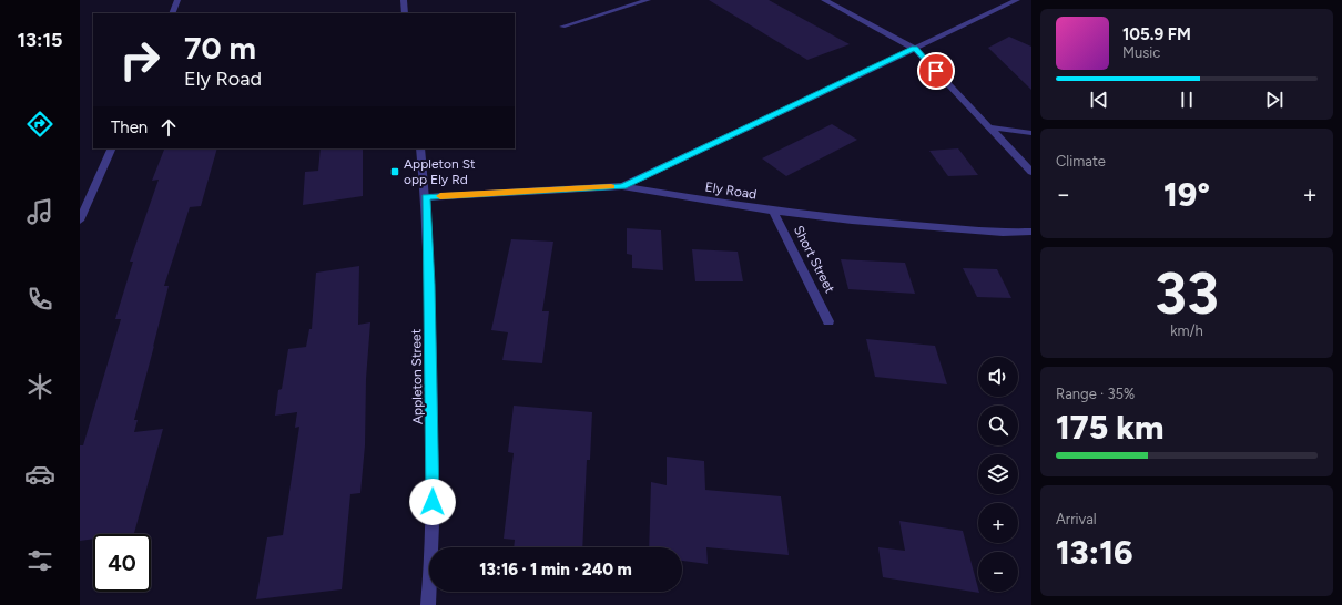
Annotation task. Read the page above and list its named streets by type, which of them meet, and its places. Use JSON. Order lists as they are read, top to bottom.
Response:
{
  "streets": {
    "street": ["Ely Road", "Short Street", "Appleton Street"]
  },
  "crossings": [
    ["Ely Road", "Short Street"],
    ["Ely Road", "Appleton Street"]
  ],
  "places": {
    "transit": ["Appleton St opp Ely Rd"]
  },
  "page": {
    "tabs": "13:15",
    "turn": ["70 m", "Ely Road"],
    "song": ["105.9 FM", "Music"],
    "then": "Then",
    "tile": [
      "Climate",
      ["33", "km/h"],
      ["Range · 35%", "175 km"],
      ["Arrival", "13:16"]
    ],
    "heat": ["−", "19°", "+"],
    "map_buttons": ["+", "−"],
    "limit": "40",
    "trip": "13:16 · 1 min · 240 m"
  }
}
